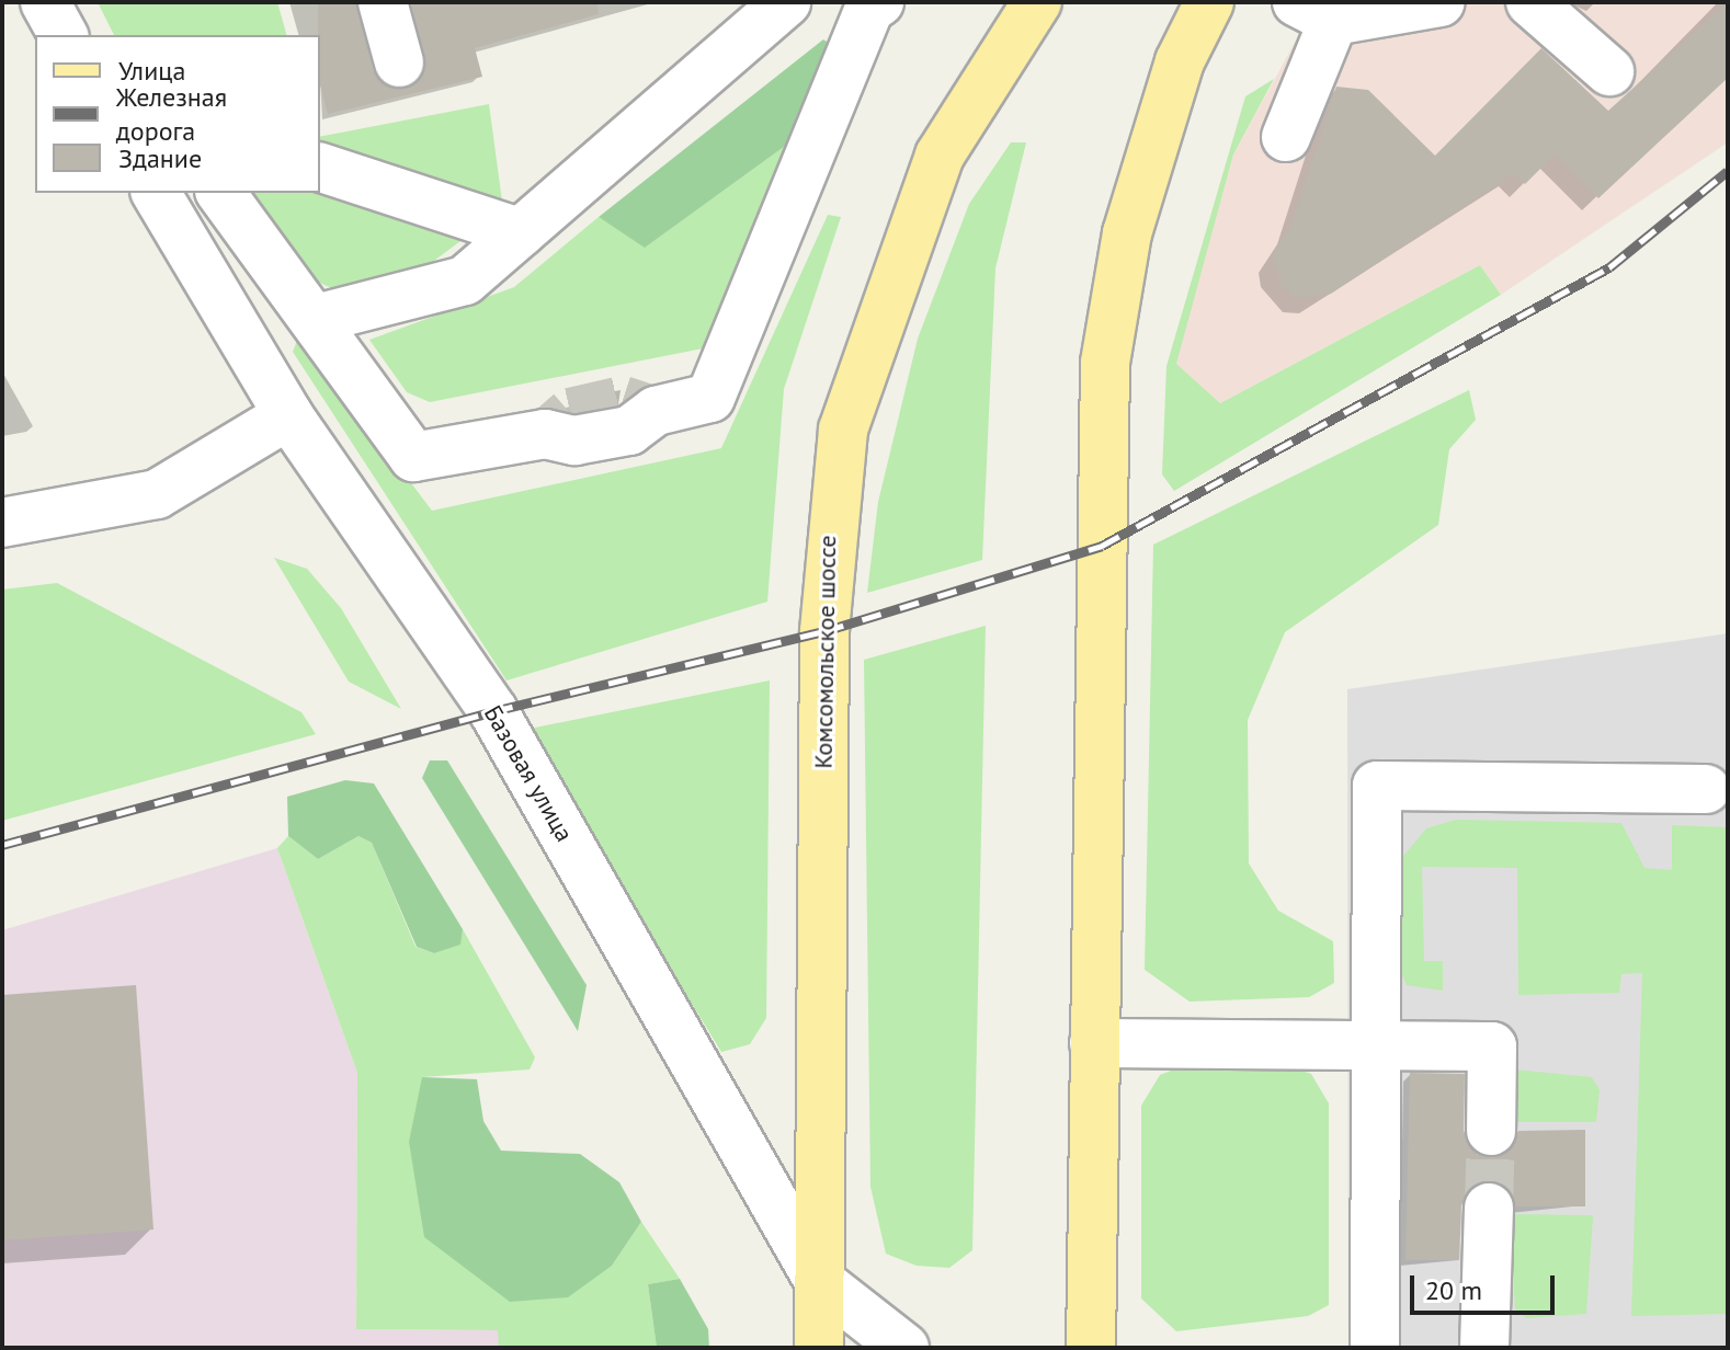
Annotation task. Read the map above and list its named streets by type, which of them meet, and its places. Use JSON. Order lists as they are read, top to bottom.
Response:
{
  "streets": {
    "main road": ["Комсомольское шоссе"],
    "street": ["Базовая улица"]
  },
  "crossings": [
    ["Комсомольское шоссе", "Базовая улица"]
  ],
  "legend": ["Улица", "Железная дорога", "Здание"],
  "scale_bar": "20 m"
}
